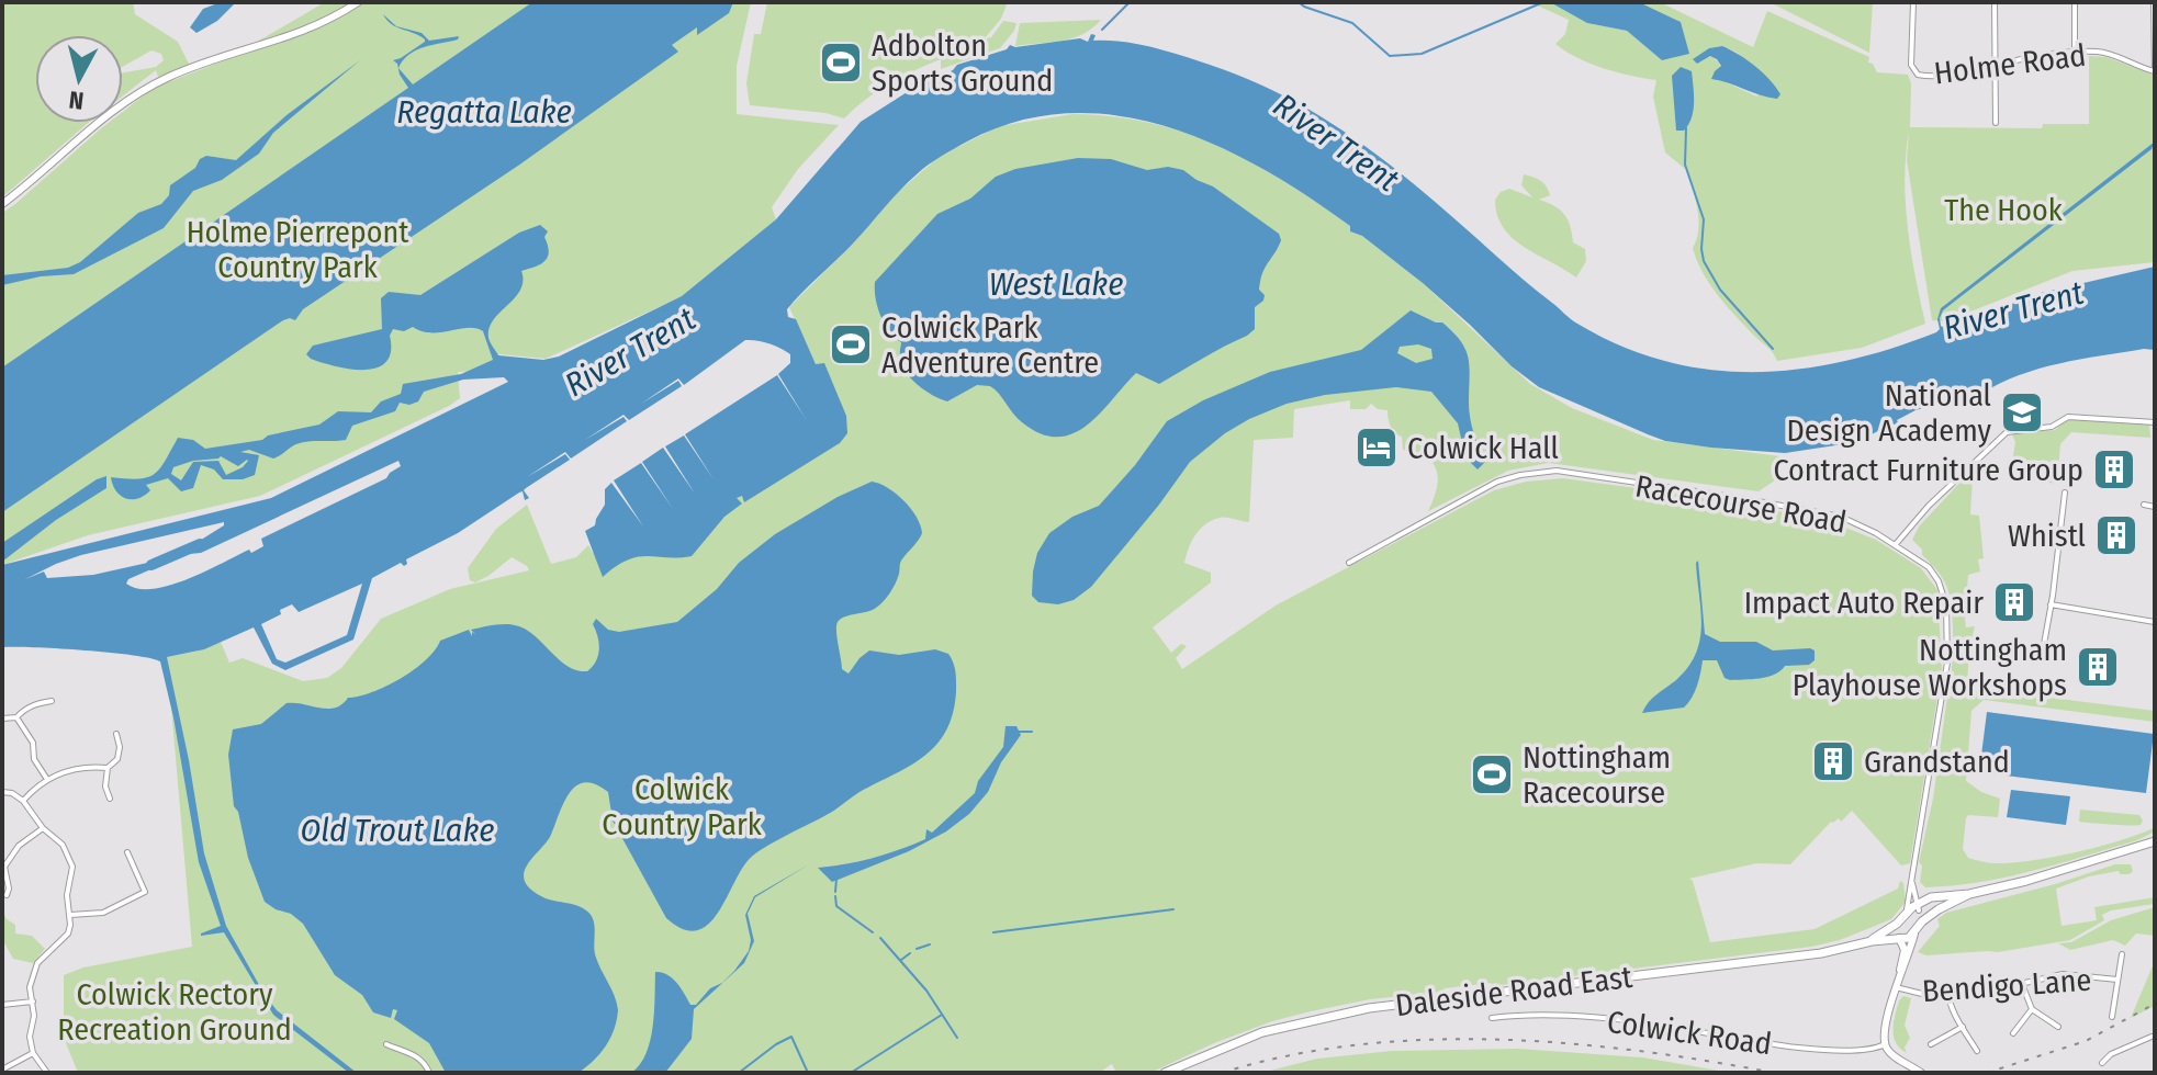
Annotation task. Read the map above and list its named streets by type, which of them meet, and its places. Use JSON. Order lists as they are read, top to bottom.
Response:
{
  "streets": {
    "main road": ["Daleside Road East"],
    "street": [
      "Holme Road",
      "Racecourse Road",
      "Bendigo Lane",
      "Colwick Road"
    ]
  },
  "crossings": [
    ["Racecourse Road", "Daleside Road East"]
  ],
  "water": [
    "Regatta Lake",
    "River Trent",
    "West Lake",
    "Old Trout Lake"
  ],
  "parks": [
    "The Hook",
    "Holme Pierrepont Country Park",
    "Colwick Country Park",
    "Colwick Rectory Recreation Ground"
  ],
  "places": {
    "sports": ["Adbolton Sports Ground", "Colwick Park Adventure Centre", "Nottingham Racecourse"],
    "school or university": ["National Design Academy"],
    "hotel": ["Colwick Hall"],
    "building": [
      "Contract Furniture Group",
      "Whistl",
      "Impact Auto Repair",
      "Nottingham Playhouse Workshops",
      "Grandstand"
    ]
  },
  "north": "bottom"
}
